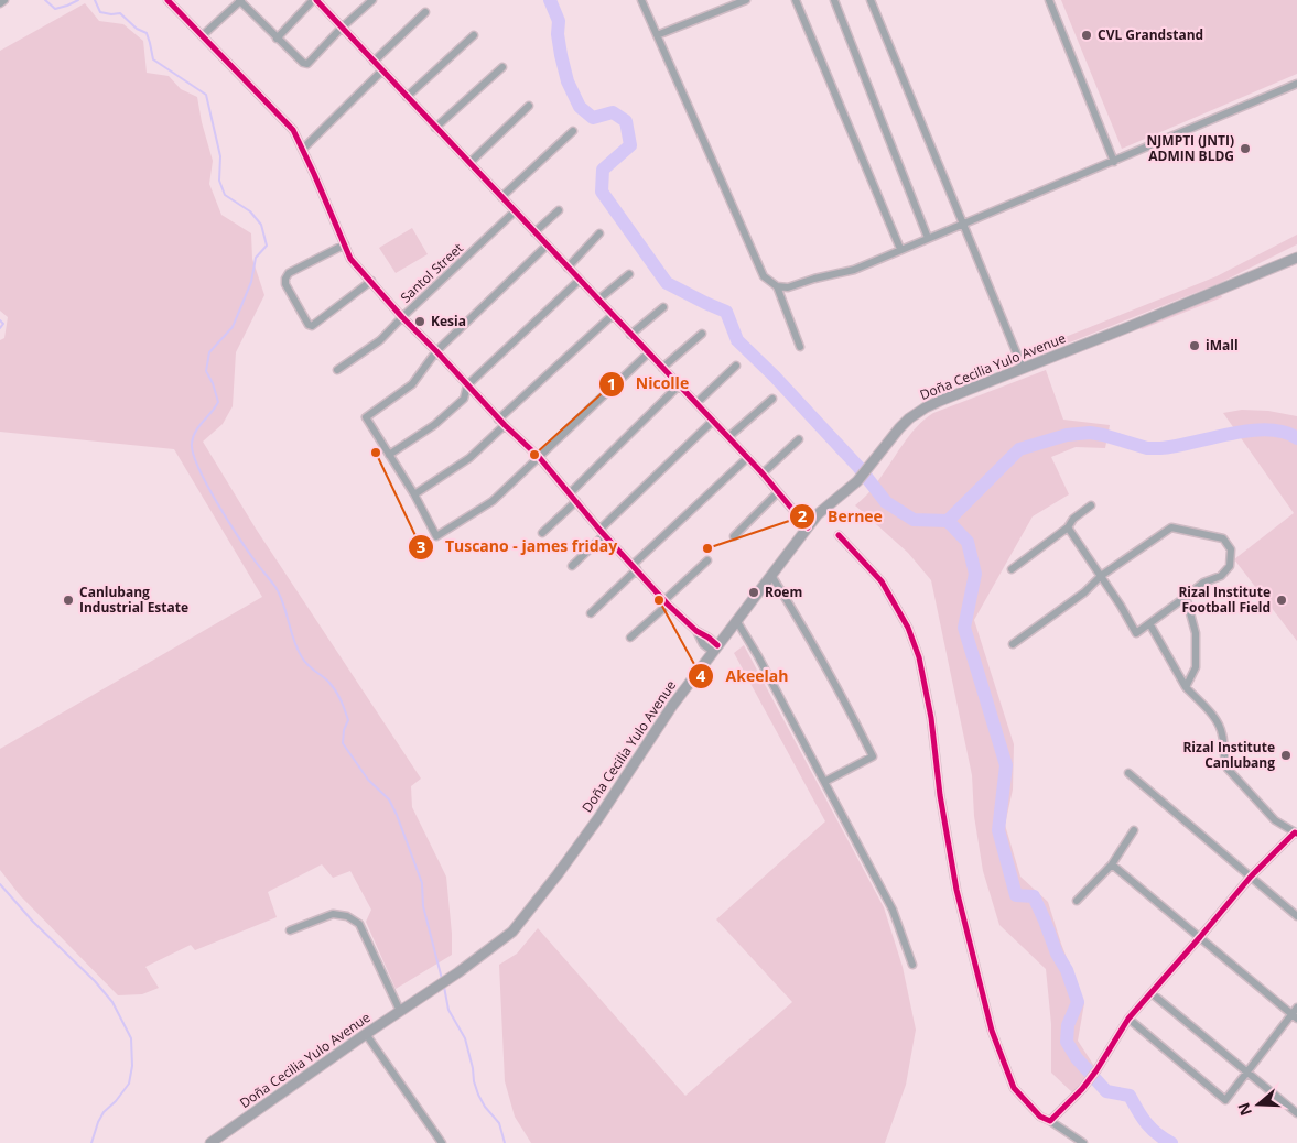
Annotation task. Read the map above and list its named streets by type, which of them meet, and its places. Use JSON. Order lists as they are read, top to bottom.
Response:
{
  "streets": {
    "main road": ["Doña Cecilia Yulo Avenue"],
    "street": ["Santol Street"]
  },
  "places": [
    "CVL Grandstand",
    "NJMPTI (JNTI) ADMIN BLDG",
    "Kesia",
    "iMall",
    "Tuscano - james friday",
    "Nicolle",
    "Bernee",
    "Roem",
    "Canlubang Industrial Estate",
    "Akeelah",
    "Rizal Institute Football Field",
    "Rizal Institute Canlubang"
  ],
  "north": "left"
}
